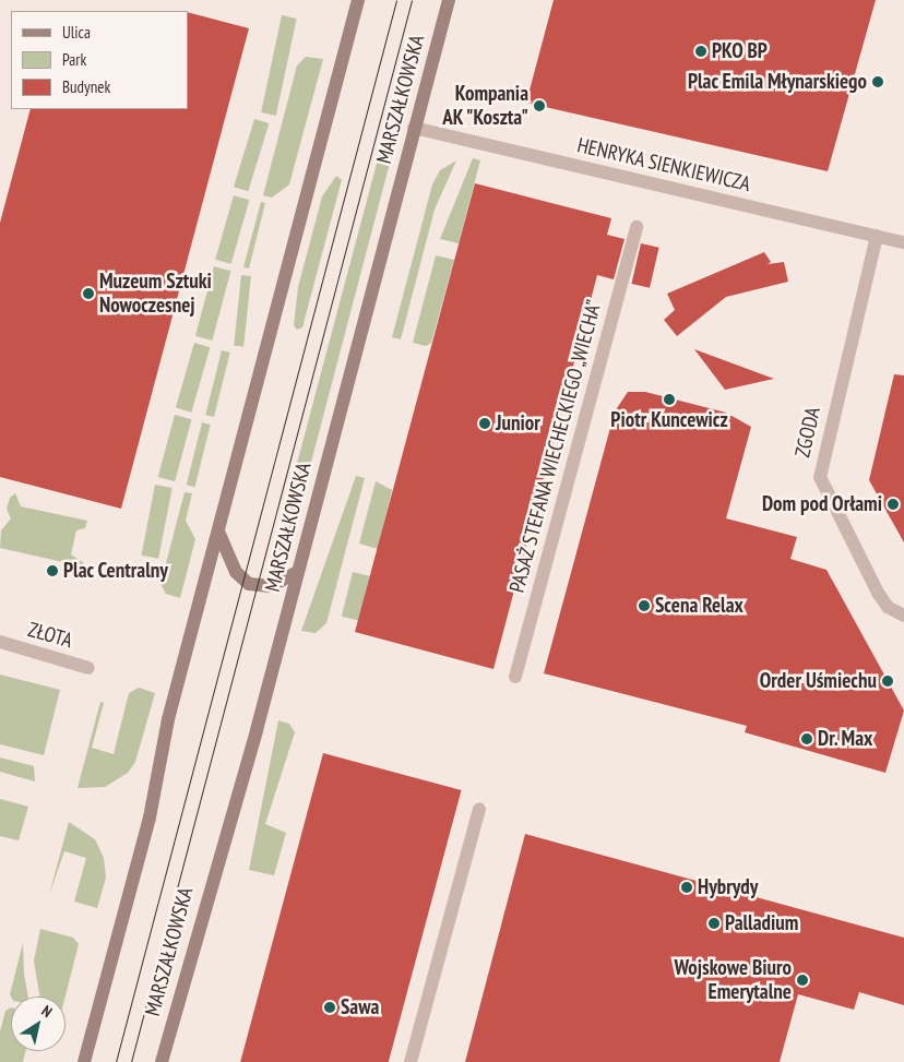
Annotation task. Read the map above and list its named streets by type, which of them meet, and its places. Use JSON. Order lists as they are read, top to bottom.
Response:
{
  "streets": {
    "main road": ["MARSZAŁKOWSKA"],
    "street": [
      "HENRYKA SIENKIEWICZA",
      "ZGODA",
      "PASAŻ STEFANA WIECHECKIEGO „WIECHA”",
      "ZŁOTA"
    ]
  },
  "crossings": [
    ["MARSZAŁKOWSKA", "HENRYKA SIENKIEWICZA"],
    ["HENRYKA SIENKIEWICZA", "ZGODA"]
  ],
  "places": [
    "PKO BP",
    "Plac Emila Młynarskiego",
    "Kompania AK \"Koszta\"",
    "Muzeum Sztuki Nowoczesnej",
    "Piotr Kuncewicz",
    "Junior",
    "Dom pod Orłami",
    "Plac Centralny",
    "Scena Relax",
    "Order Uśmiechu",
    "Dr. Max",
    "Hybrydy",
    "Palladium",
    "Wojskowe Biuro Emerytalne",
    "Sawa"
  ],
  "legend": ["Ulica", "Park", "Budynek"],
  "north": "top right"
}
